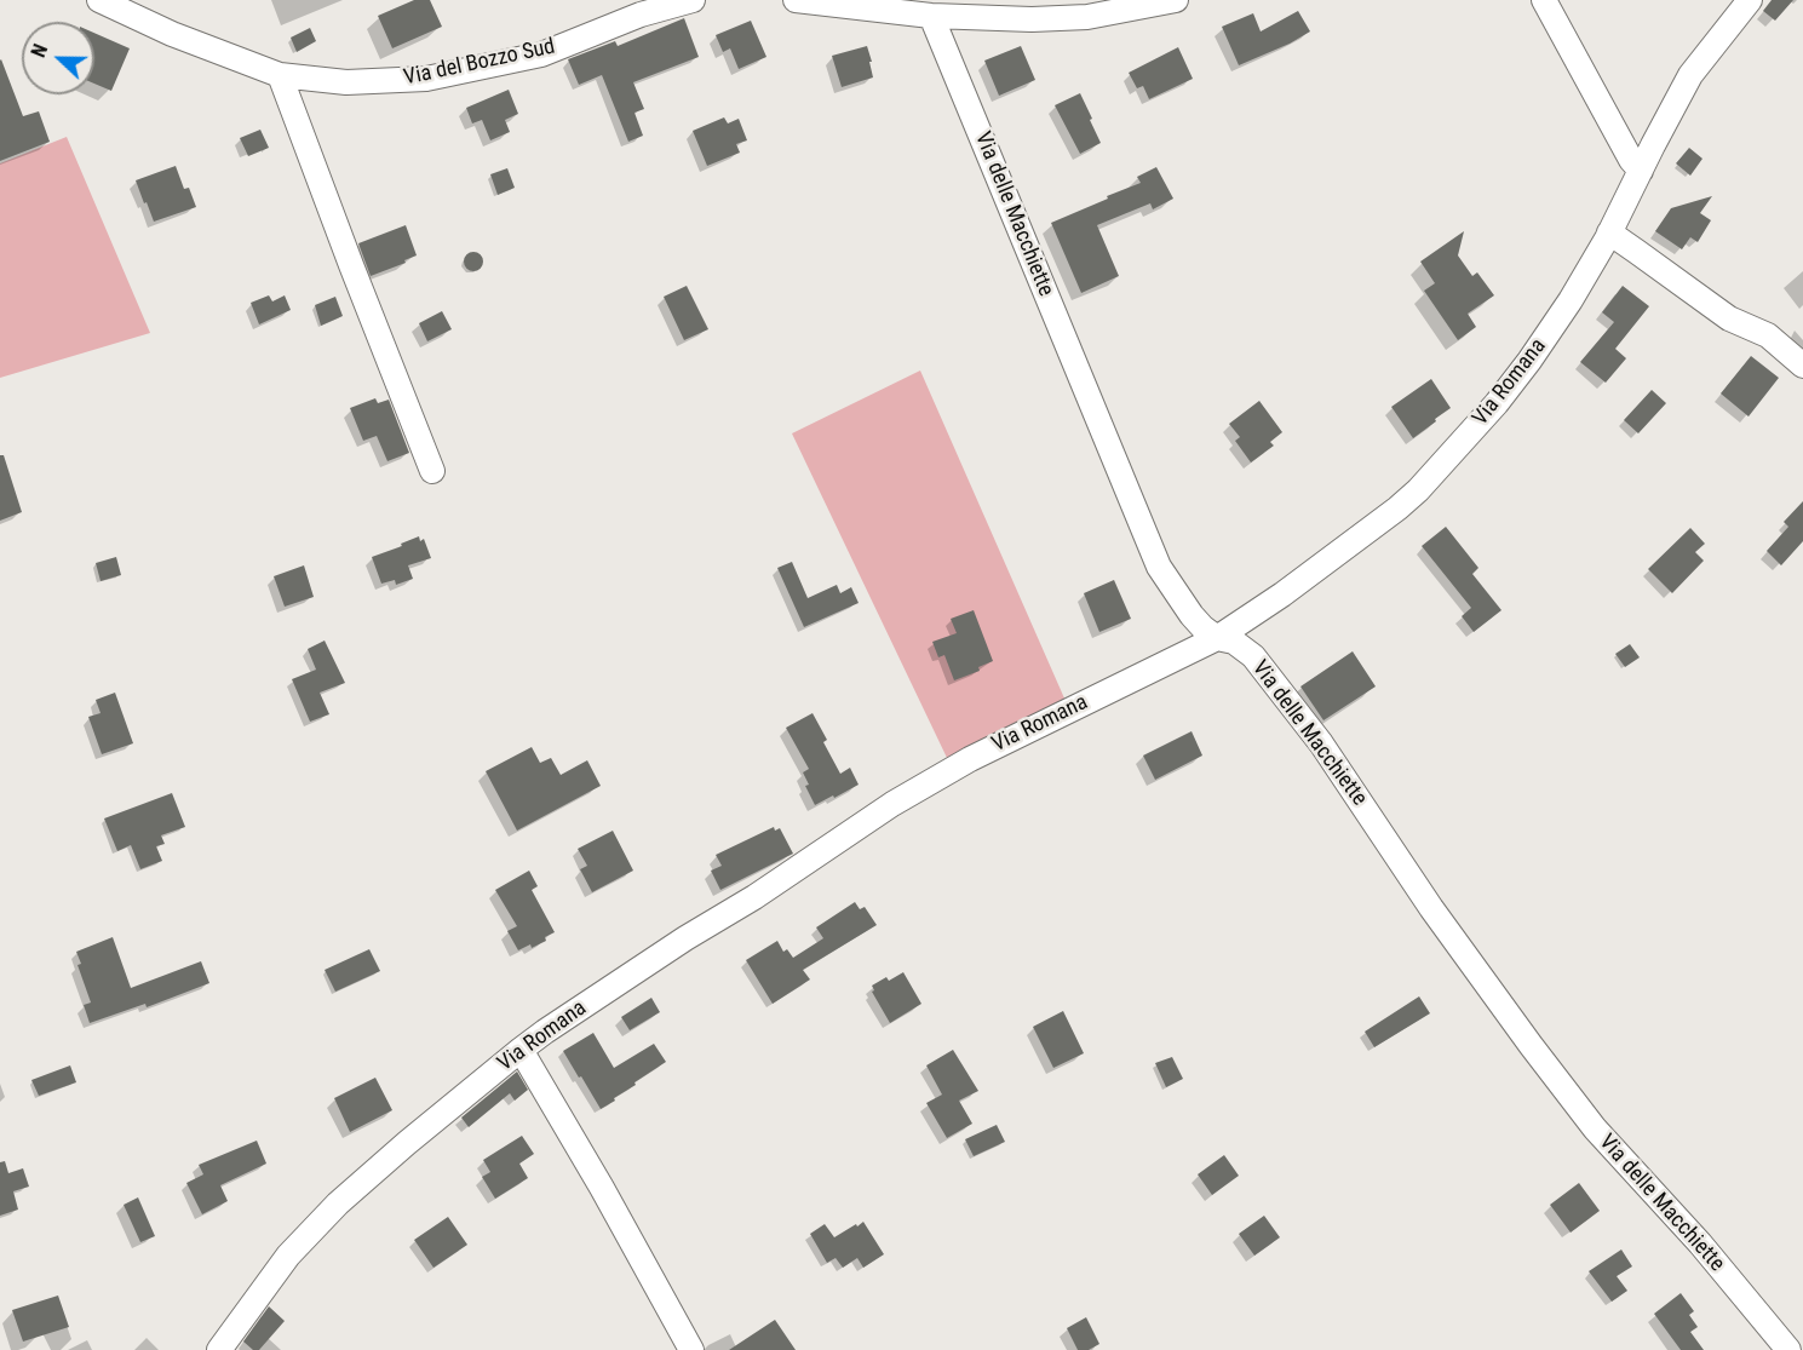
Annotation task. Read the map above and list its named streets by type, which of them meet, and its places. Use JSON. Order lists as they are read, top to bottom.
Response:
{
  "streets": {
    "street": ["Via del Bozzo Sud", "Via delle Macchiette", "Via Romana"]
  },
  "crossings": [
    ["Via delle Macchiette", "Via Romana"]
  ],
  "north": "left"
}
